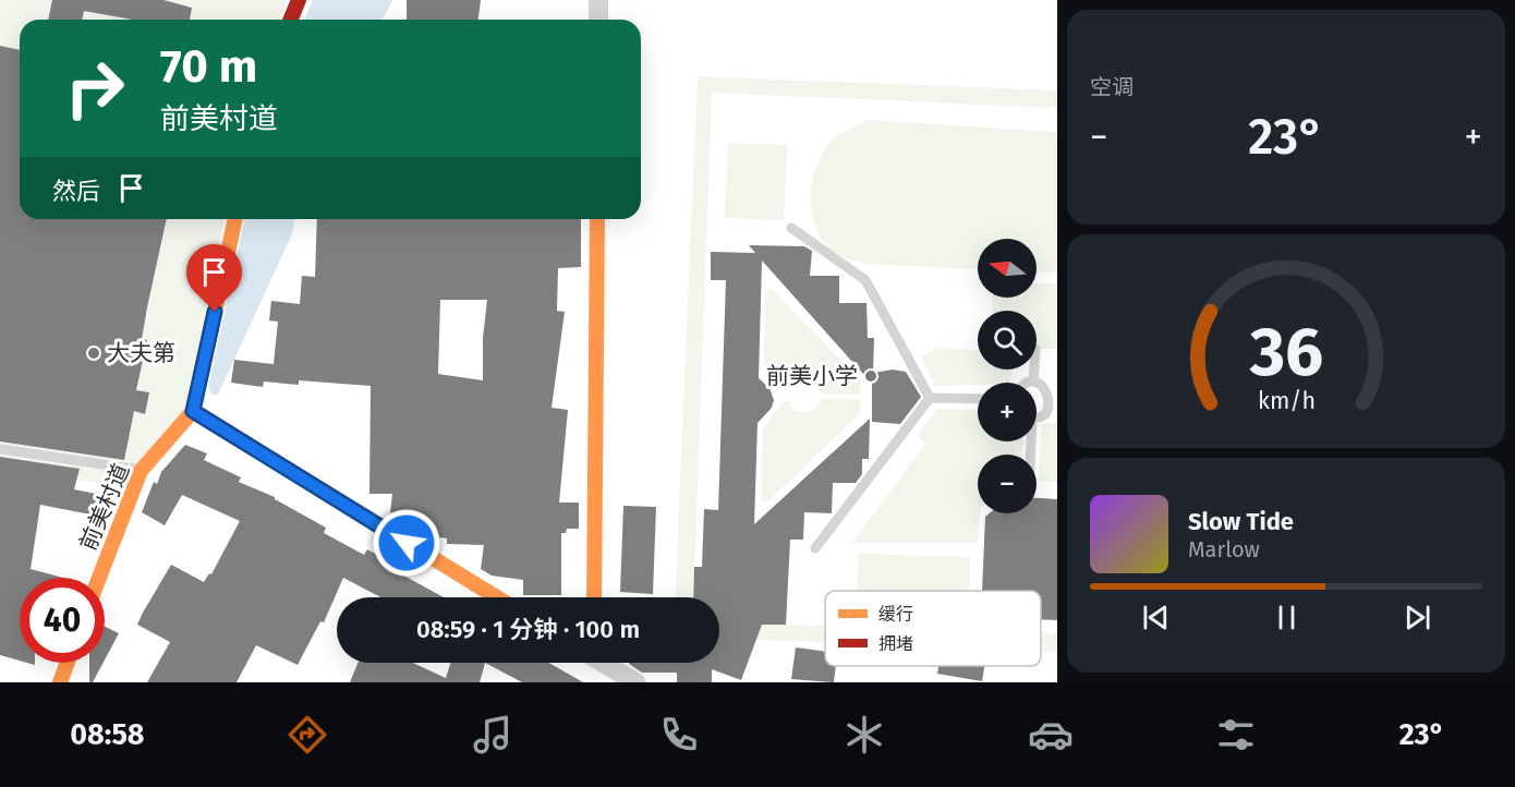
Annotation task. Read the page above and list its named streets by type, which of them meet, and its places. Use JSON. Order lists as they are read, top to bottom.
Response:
{
  "streets": {
    "street": ["前美村道"]
  },
  "places": ["大夫第", "前美小学"],
  "legend": ["缓行", "拥堵"],
  "north": "left",
  "page": {
    "tile": "空调",
    "turn": ["70 m", "前美村道"],
    "heat": ["−", "23°", "+"],
    "then": "然后",
    "map_buttons": ["+", "−"],
    "song": ["Slow Tide", "Marlow"],
    "limit": "40",
    "trip": "08:59 · 1 分钟 · 100 m",
    "tabs": ["08:58", "23°"],
    "gauge": ["36", "km/h"]
  }
}
